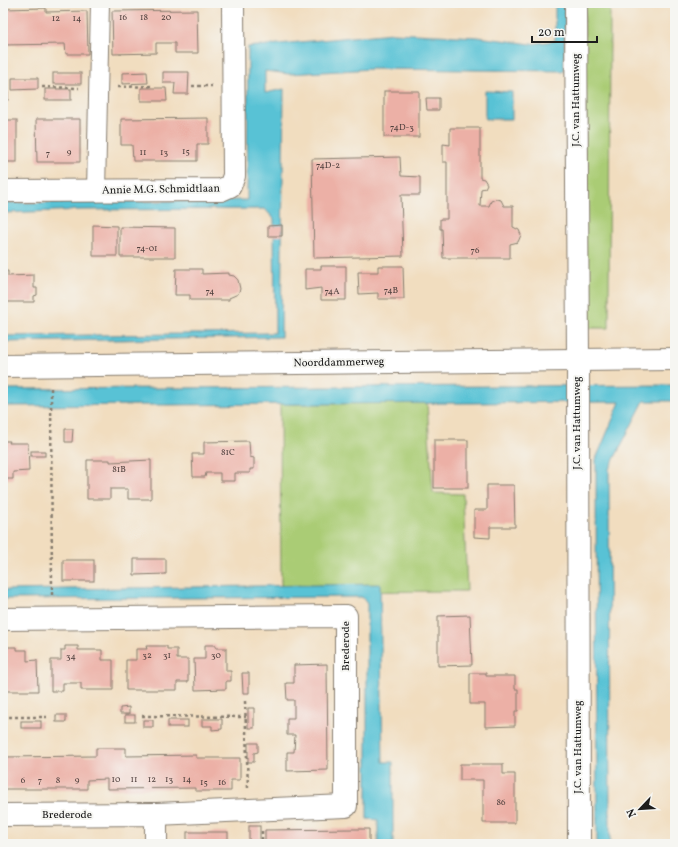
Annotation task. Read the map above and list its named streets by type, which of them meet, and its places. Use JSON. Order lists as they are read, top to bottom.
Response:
{
  "streets": {
    "street": [
      "J.C. van Hattumweg",
      "Annie M.G. Schmidtlaan",
      "Noorddammerweg",
      "Brederode"
    ]
  },
  "crossings": [
    ["J.C. van Hattumweg", "Noorddammerweg"]
  ],
  "house_numbers": [
    "16",
    "18",
    "20",
    "12",
    "14",
    "74D-3",
    "15",
    "9",
    "11",
    "13",
    "7",
    "74D-2",
    "74-01",
    "76",
    "74B",
    "74",
    "74A",
    "81C",
    "81B",
    "32",
    "31",
    "30",
    "34",
    "10",
    "11",
    "12",
    "13",
    "14",
    "6",
    "7",
    "8",
    "9",
    "15",
    "16",
    "86"
  ],
  "scale_bar": "20 m",
  "north": "bottom left"
}
